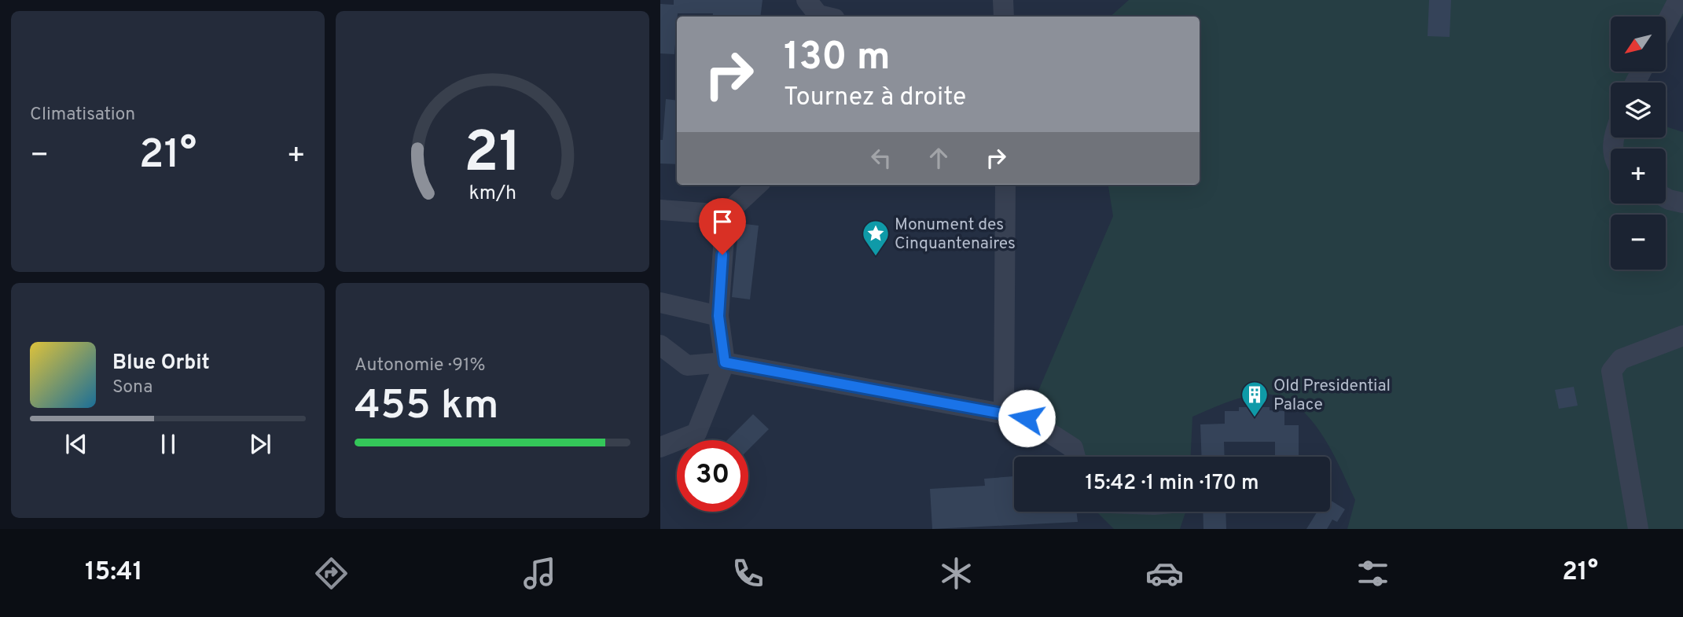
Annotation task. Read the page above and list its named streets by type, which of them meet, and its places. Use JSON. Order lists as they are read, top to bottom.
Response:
{
  "places": {
    "place": ["Monument des Cinquantenaires"],
    "building": ["Old Presidential Palace"]
  },
  "north": "bottom left",
  "page": {
    "tile": [
      "Climatisation",
      ["Autonomie · 91%", "455 km"]
    ],
    "map_buttons": ["+", "−"],
    "turn": ["130 m", "Tournez à droite"],
    "heat": ["−", "21°", "+"],
    "song": ["Blue Orbit", "Sona"],
    "limit": "30",
    "trip": "15:42 · 1 min · 170 m",
    "tabs": ["15:41", "21°"],
    "gauge": ["21", "km/h"]
  }
}
